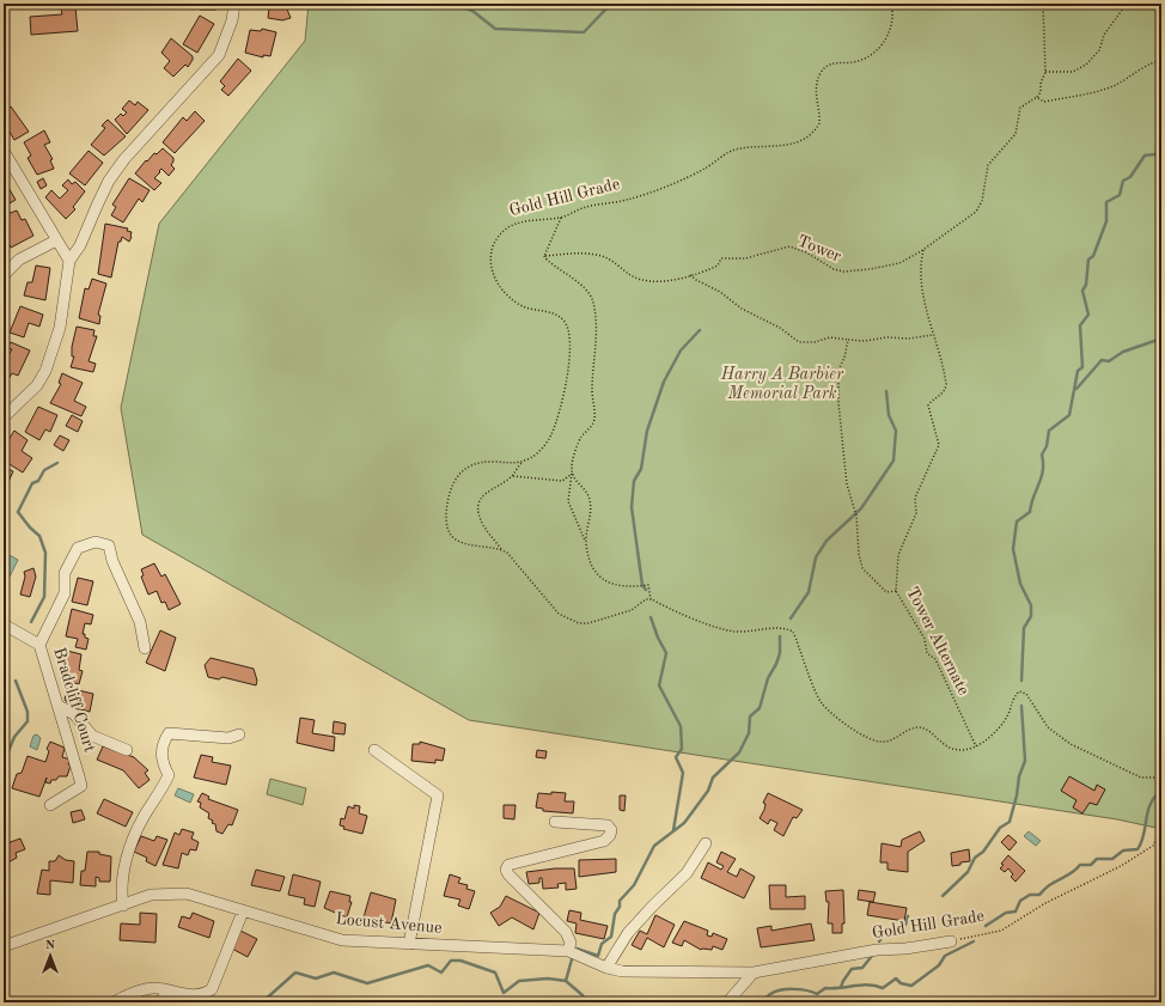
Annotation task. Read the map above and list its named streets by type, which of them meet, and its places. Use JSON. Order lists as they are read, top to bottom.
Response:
{
  "streets": {
    "street": ["Gold Hill Grade", "Bradcliff Court", "Locust Avenue"],
    "path": ["Tower", "Tower Alternate"]
  },
  "crossings": [
    ["Gold Hill Grade", "Locust Avenue"],
    ["Tower", "Tower Alternate"]
  ],
  "parks": ["Harry A Barbier Memorial Park"],
  "north": "top"
}
